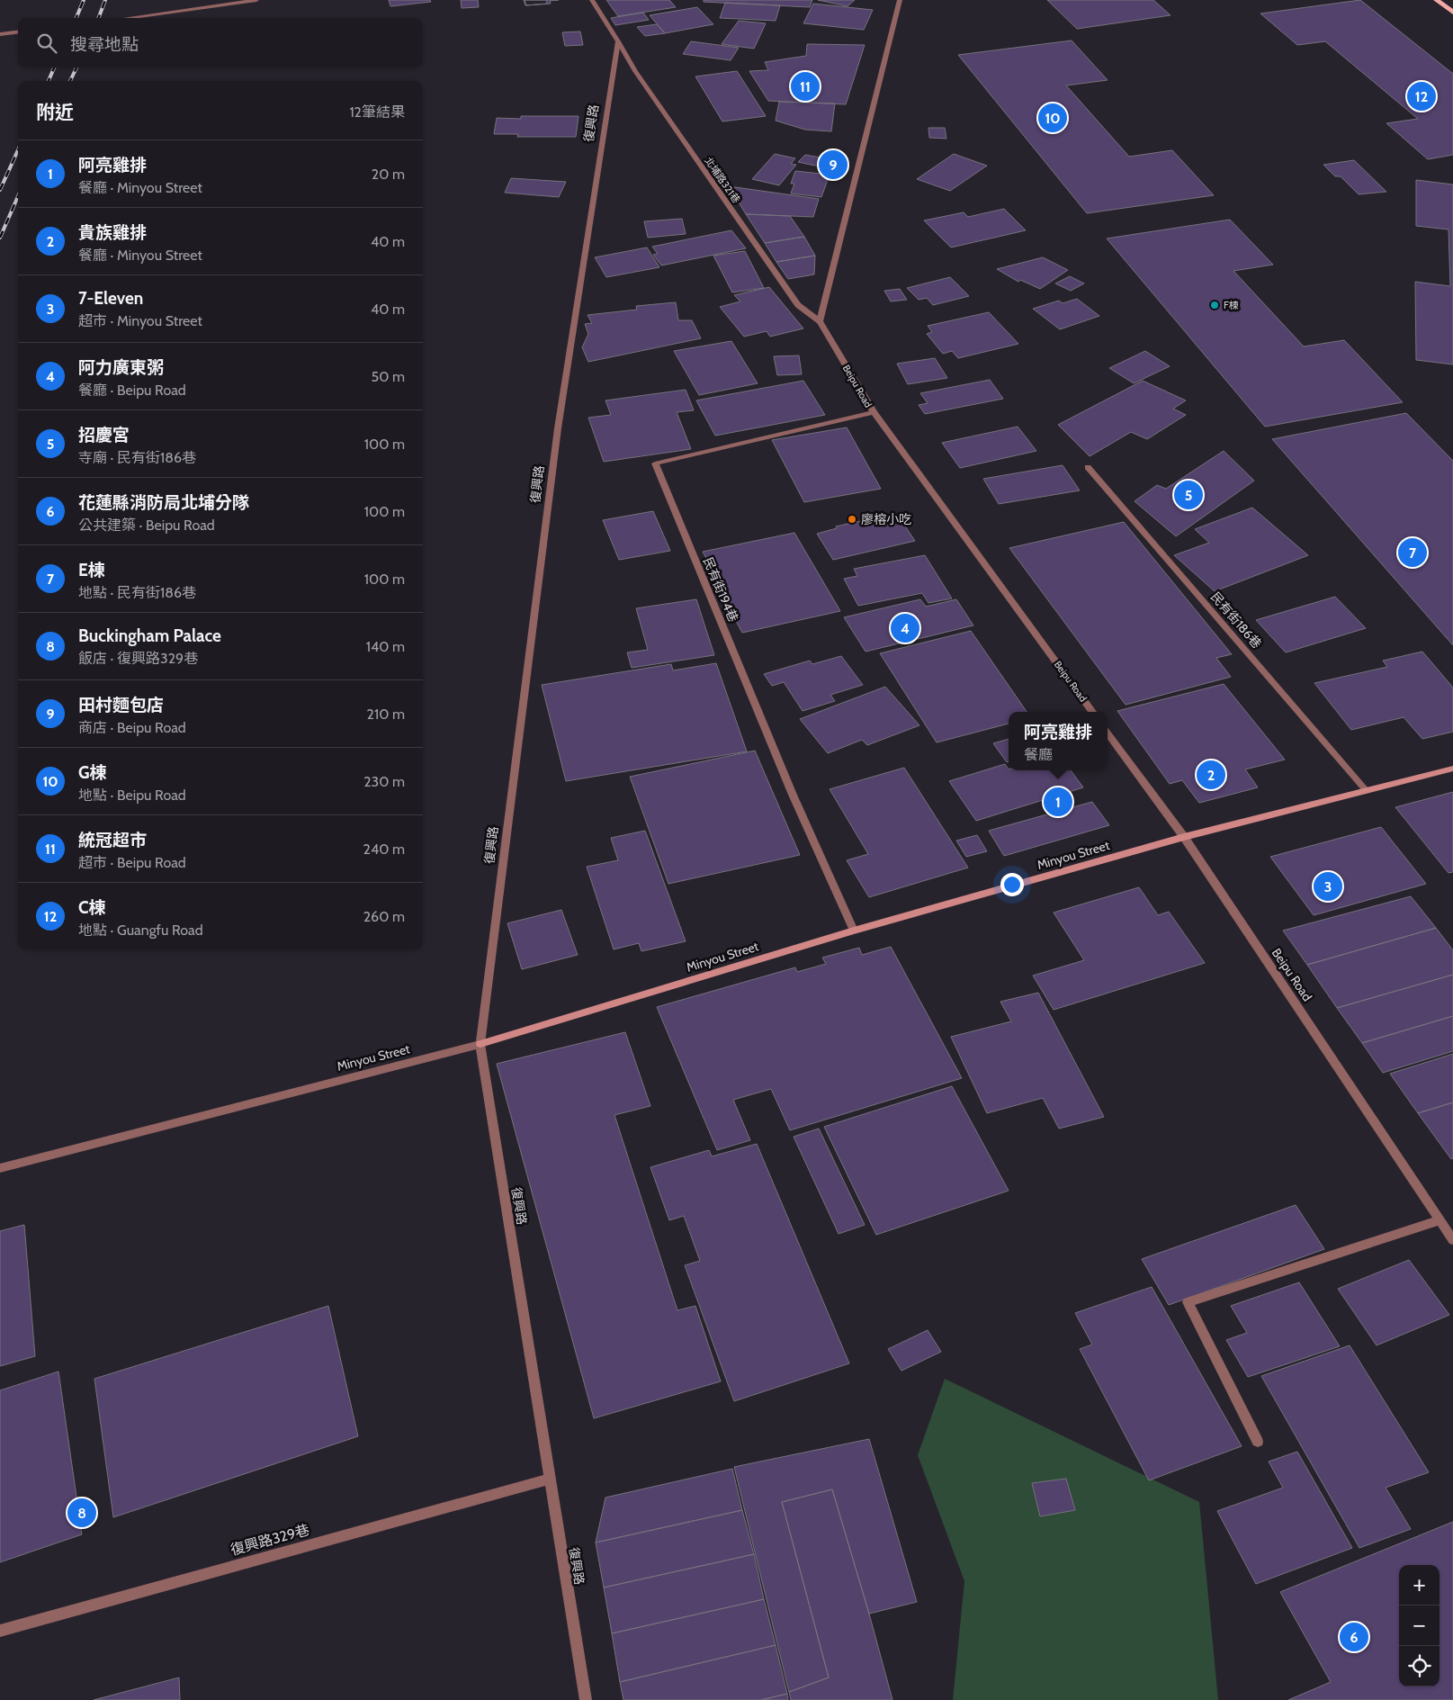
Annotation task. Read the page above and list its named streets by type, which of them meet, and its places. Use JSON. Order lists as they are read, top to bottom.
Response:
{
  "streets": {
    "street": [
      "復興路",
      "北埔路321巷",
      "Beipu Road",
      "民有街194巷",
      "民有街186巷",
      "Minyou Street",
      "復興路329巷"
    ]
  },
  "crossings": [
    ["復興路", "北埔路321巷"],
    ["復興路", "Minyou Street"],
    ["復興路", "復興路329巷"],
    ["北埔路321巷", "Beipu Road"],
    ["Beipu Road", "民有街194巷"],
    ["Beipu Road", "Minyou Street"],
    ["民有街194巷", "Minyou Street"],
    ["民有街186巷", "Minyou Street"]
  ],
  "places": ["F棟", "廖榕小吃"],
  "page": {
    "search": "搜尋地點",
    "pins": [
      "11",
      "12",
      "10",
      "9",
      "5",
      "7",
      "4",
      "2",
      "1",
      "3",
      "8",
      "6"
    ],
    "heading": ["附近", "12筆結果"],
    "list": [
      {
        "mark": "1",
        "name": "阿亮雞排",
        "note": "餐廳 · Minyou Street",
        "value": "20 m"
      },
      {
        "mark": "2",
        "name": "貴族雞排",
        "note": "餐廳 · Minyou Street",
        "value": "40 m"
      },
      {
        "mark": "3",
        "name": "7-Eleven",
        "note": "超市 · Minyou Street",
        "value": "40 m"
      },
      {
        "mark": "4",
        "name": "阿力廣東粥",
        "note": "餐廳 · Beipu Road",
        "value": "50 m"
      },
      {
        "mark": "5",
        "name": "招慶宮",
        "note": "寺廟 · 民有街186巷",
        "value": "100 m"
      },
      {
        "mark": "6",
        "name": "花蓮縣消防局北埔分隊",
        "note": "公共建築 · Beipu Road",
        "value": "100 m"
      },
      {
        "mark": "7",
        "name": "E棟",
        "note": "地點 · 民有街186巷",
        "value": "100 m"
      },
      {
        "mark": "8",
        "name": "Buckingham Palace",
        "note": "飯店 · 復興路329巷",
        "value": "140 m"
      },
      {
        "mark": "9",
        "name": "田村麵包店",
        "note": "商店 · Beipu Road",
        "value": "210 m"
      },
      {
        "mark": "10",
        "name": "G棟",
        "note": "地點 · Beipu Road",
        "value": "230 m"
      },
      {
        "mark": "11",
        "name": "統冠超市",
        "note": "超市 · Beipu Road",
        "value": "240 m"
      },
      {
        "mark": "12",
        "name": "C棟",
        "note": "地點 · Guangfu Road",
        "value": "260 m"
      }
    ],
    "popup": ["阿亮雞排", "餐廳"],
    "map_buttons": ["+", "−"]
  }
}
